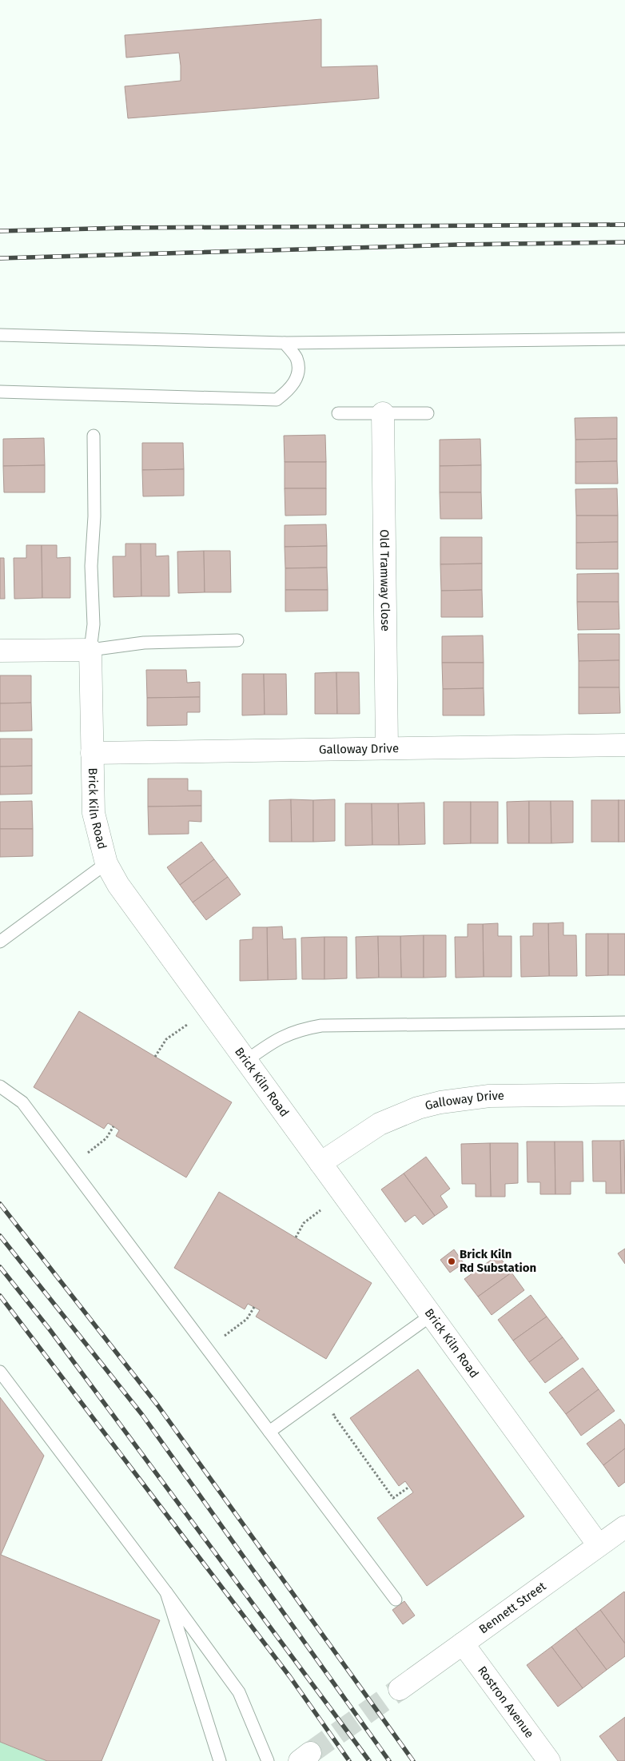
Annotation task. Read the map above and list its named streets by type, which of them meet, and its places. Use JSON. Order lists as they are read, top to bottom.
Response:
{
  "streets": {
    "street": [
      "Old Tramway Close",
      "Galloway Drive",
      "Brick Kiln Road",
      "Bennett Street",
      "Rostron Avenue"
    ]
  },
  "crossings": [
    ["Old Tramway Close", "Galloway Drive"],
    ["Galloway Drive", "Brick Kiln Road"],
    ["Brick Kiln Road", "Bennett Street"],
    ["Bennett Street", "Rostron Avenue"]
  ],
  "places": ["Brick Kiln Rd Substation"]
}
